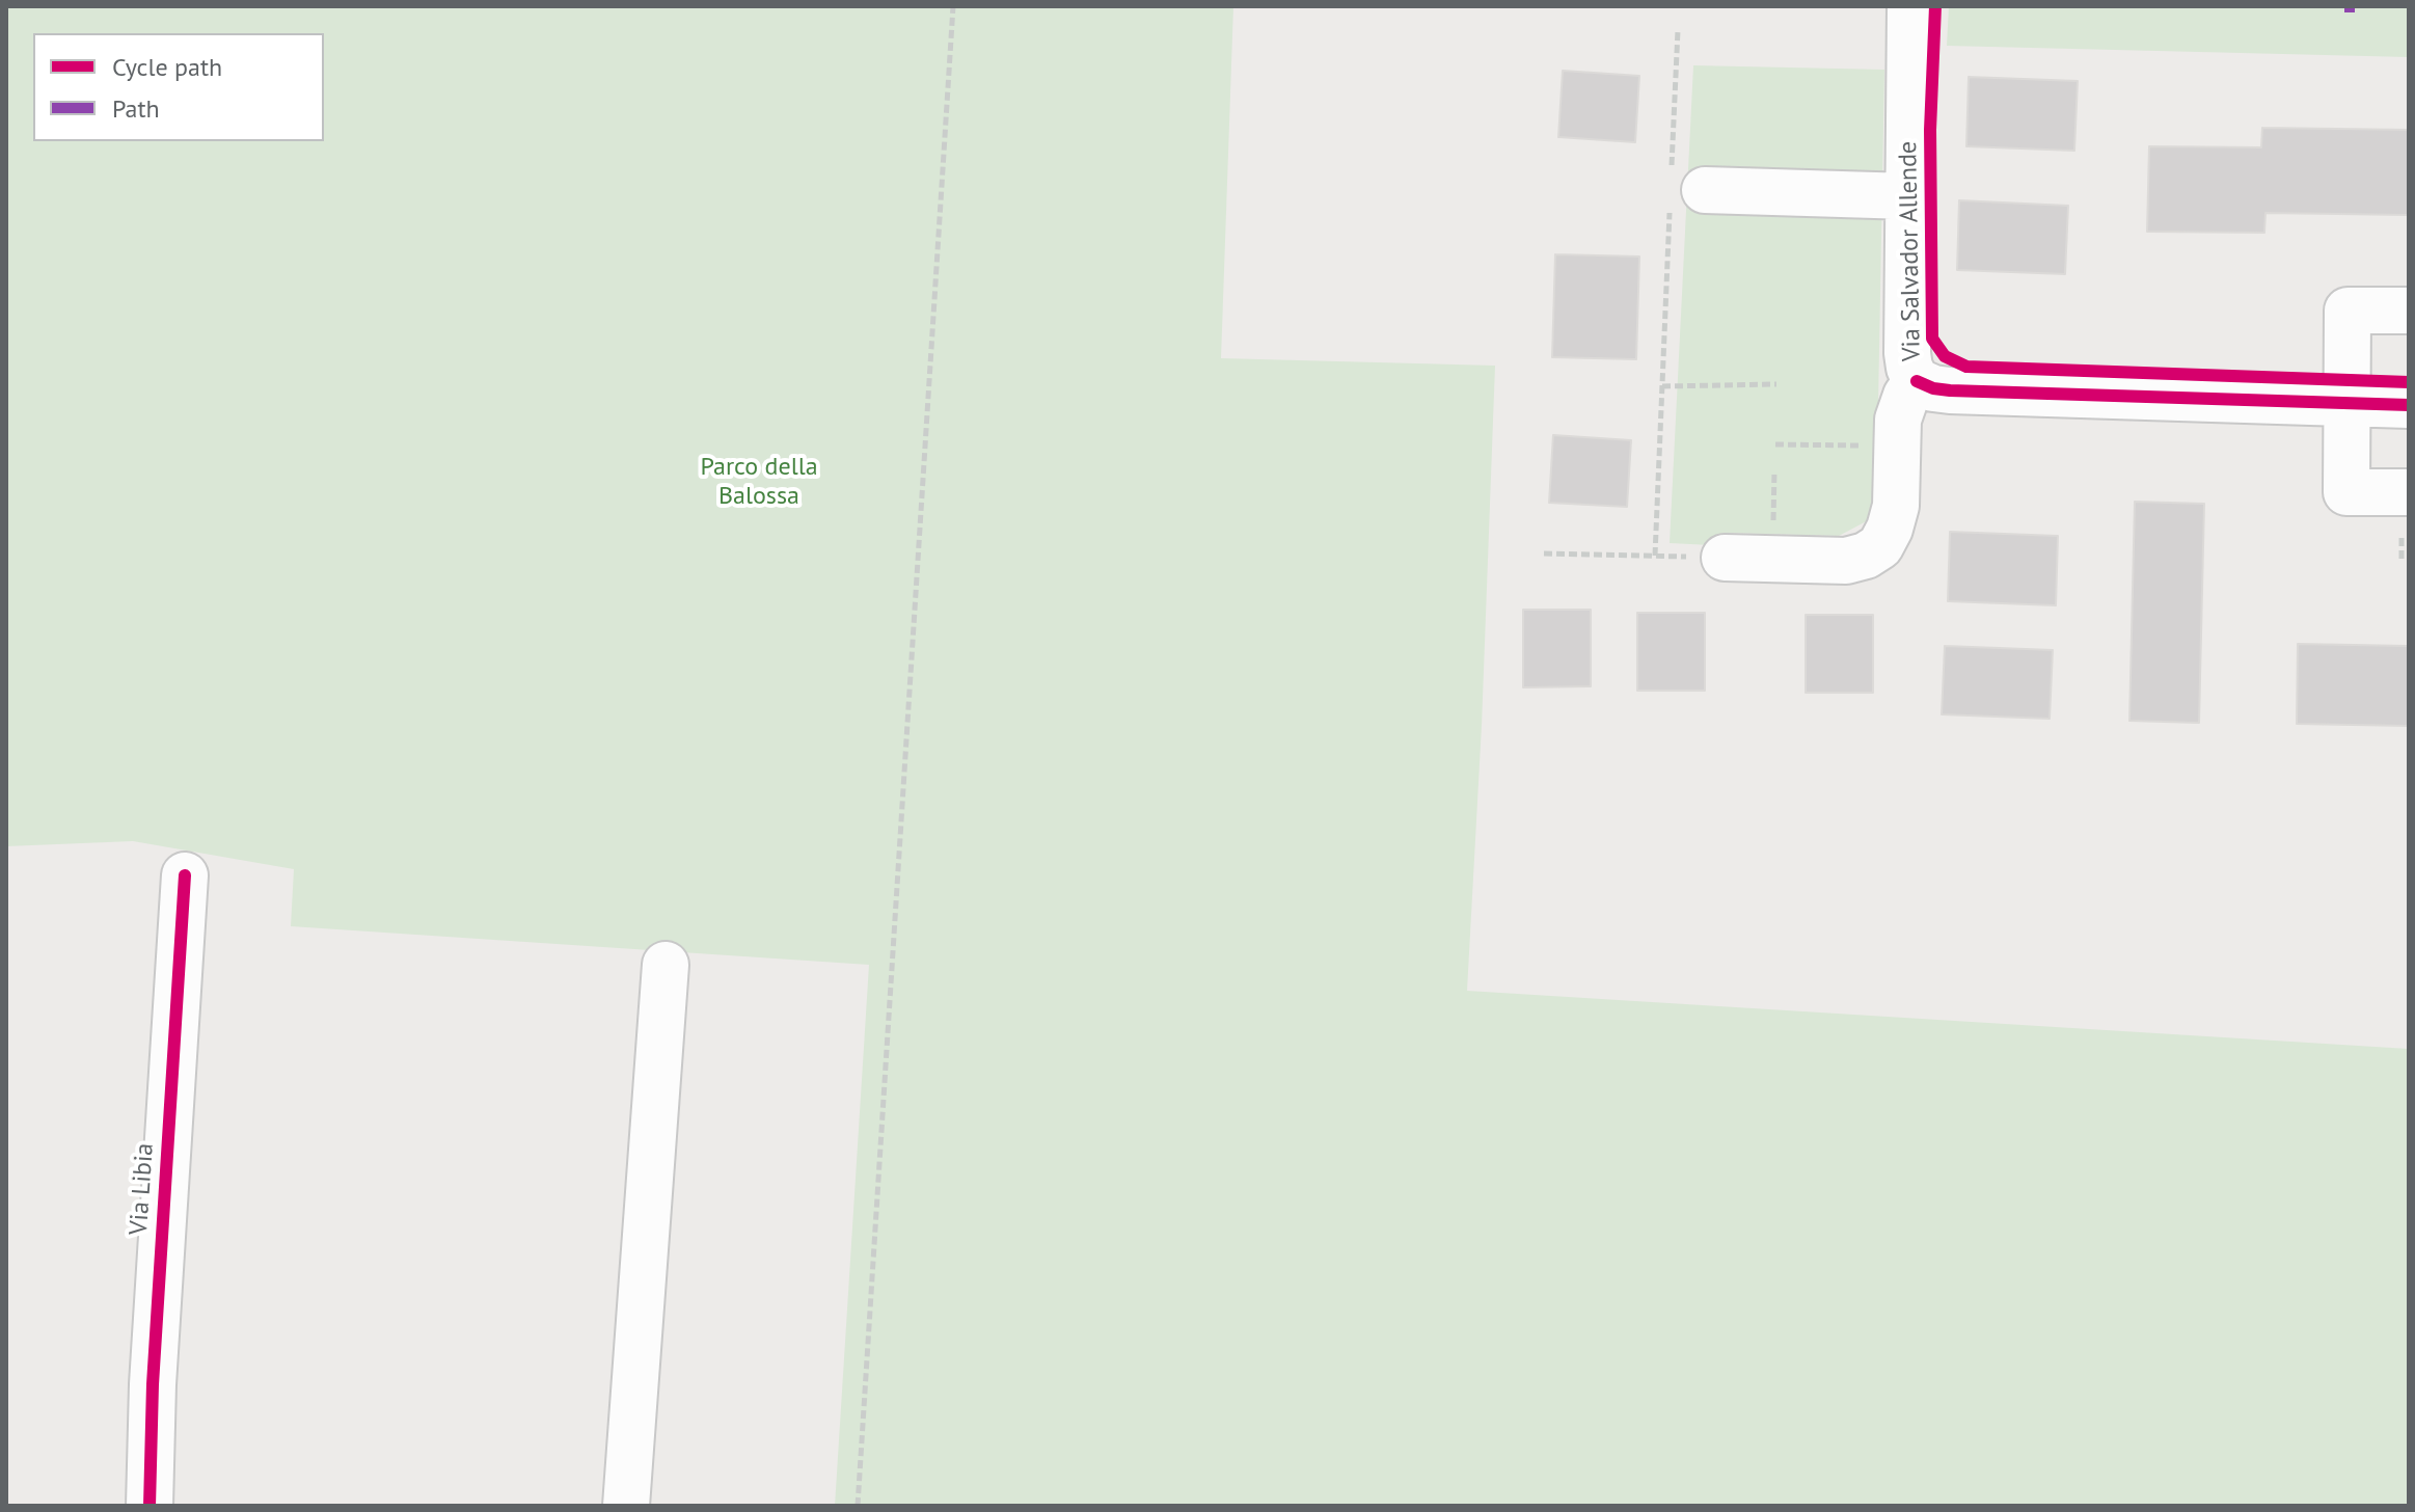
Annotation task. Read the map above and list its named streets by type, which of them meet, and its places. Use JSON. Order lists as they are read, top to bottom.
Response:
{
  "streets": {
    "street": ["Via Salvador Allende", "Via Libia"]
  },
  "parks": ["Parco della Balossa"],
  "legend": ["Cycle path", "Path"]
}
